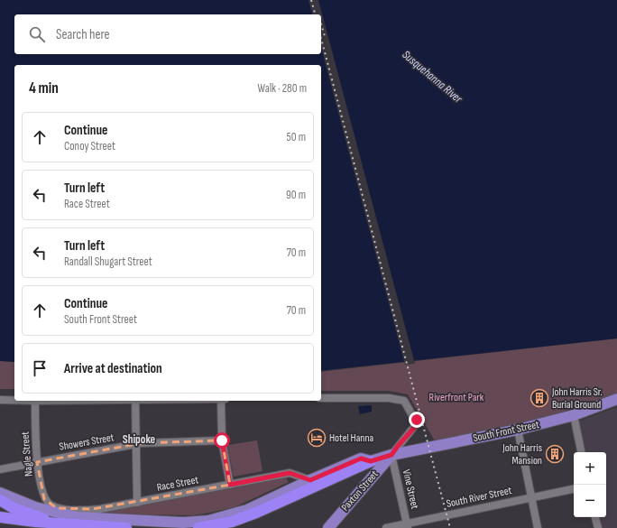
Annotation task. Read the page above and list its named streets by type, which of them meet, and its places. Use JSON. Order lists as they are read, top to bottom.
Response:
{
  "streets": {
    "main road": ["South Front Street", "Paxton Street"],
    "street": [
      "Showers Street",
      "Nagle Street",
      "Race Street",
      "Vine Street",
      "South River Street"
    ]
  },
  "crossings": [
    ["South Front Street", "Race Street"],
    ["South Front Street", "Vine Street"],
    ["South Front Street", "Paxton Street"],
    ["Showers Street", "Nagle Street"],
    ["Nagle Street", "Race Street"],
    ["Vine Street", "Paxton Street"],
    ["Vine Street", "South River Street"]
  ],
  "districts": ["Shipoke"],
  "water": ["Susquehanna River"],
  "parks": ["Riverfront Park"],
  "places": {
    "building": ["John Harris Sr. Burial Ground", "John Harris Mansion"],
    "hotel": ["Hotel Hanna"]
  },
  "page": {
    "search": "Search here",
    "heading": ["4 min", "Walk · 280 m"],
    "list": [
      ["Continue", "Conoy Street", "50 m"],
      ["Turn left", "Race Street", "90 m"],
      ["Turn left", "Randall Shugart Street", "70 m"],
      ["Continue", "South Front Street", "70 m"],
      "Arrive at destination"
    ],
    "map_buttons": ["+", "−"]
  }
}
